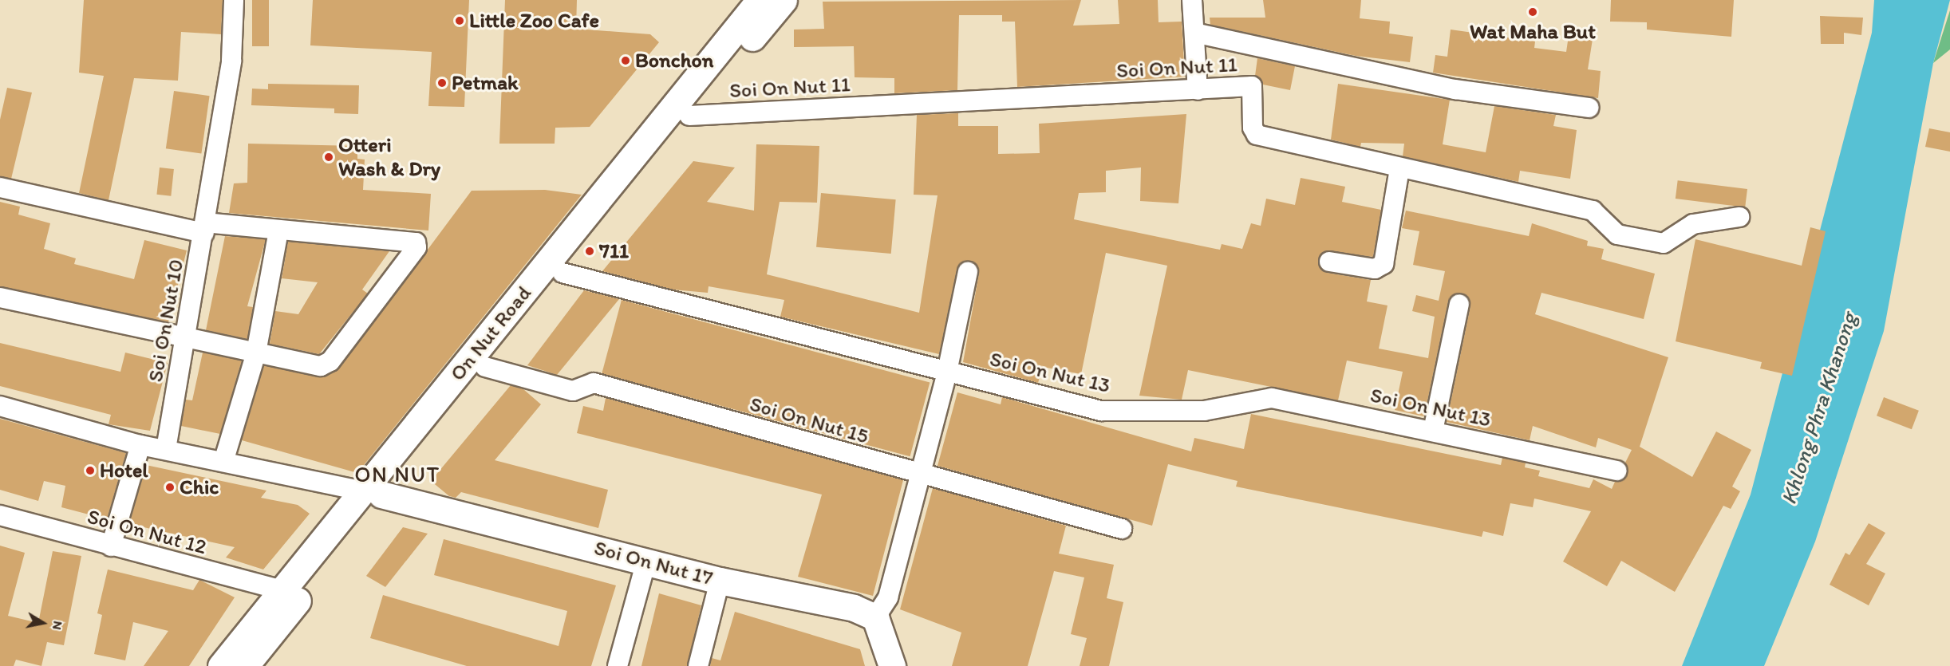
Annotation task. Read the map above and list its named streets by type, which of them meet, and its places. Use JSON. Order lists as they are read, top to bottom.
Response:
{
  "streets": {
    "main road": ["On Nut Road", "Soi On Nut 17"],
    "street": [
      "Soi On Nut 11",
      "Soi On Nut 10",
      "Soi On Nut 13",
      "Soi On Nut 15",
      "Soi On Nut 12"
    ]
  },
  "crossings": [
    ["Soi On Nut 11", "On Nut Road"],
    ["On Nut Road", "Soi On Nut 13"],
    ["On Nut Road", "Soi On Nut 15"],
    ["On Nut Road", "Soi On Nut 12"],
    ["On Nut Road", "Soi On Nut 17"]
  ],
  "districts": ["ON NUT"],
  "water": ["Khlong Phra Khanong"],
  "places": [
    "Wat Maha But",
    "Little Zoo Cafe",
    "Bonchon",
    "Petmak",
    "Otteri Wash & Dry",
    "711",
    "Hotel",
    "Chic"
  ],
  "north": "right"
}
